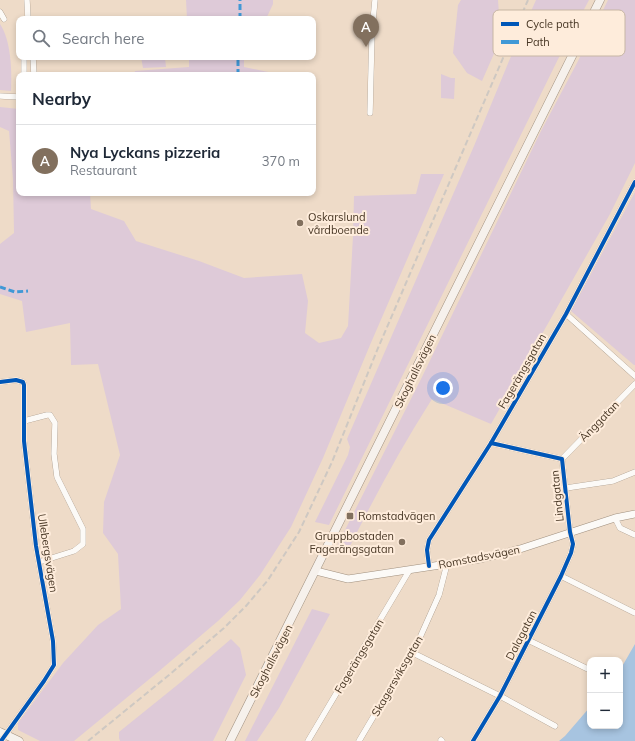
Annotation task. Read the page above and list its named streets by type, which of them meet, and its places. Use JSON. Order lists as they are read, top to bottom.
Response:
{
  "streets": {
    "main road": ["Skoghallsvägen"],
    "street": [
      "Fagerängsgatan",
      "Änggatan",
      "Lindgatan",
      "Ullebergsvägen",
      "Romstadsvägen",
      "Dalagatan",
      "Skagersviksgatan"
    ]
  },
  "crossings": [
    ["Skoghallsvägen", "Romstadsvägen"],
    ["Fagerängsgatan", "Lindgatan"],
    ["Fagerängsgatan", "Romstadsvägen"],
    ["Änggatan", "Lindgatan"],
    ["Lindgatan", "Romstadsvägen"],
    ["Lindgatan", "Dalagatan"],
    ["Romstadsvägen", "Dalagatan"],
    ["Romstadsvägen", "Skagersviksgatan"]
  ],
  "places": {
    "other": ["Oskarslund vårdboende", "Gruppbostaden Fagerängsgatan"],
    "transit": ["Romstadvägen"]
  },
  "legend": ["Cycle path", "Path"],
  "page": {
    "pins": "A",
    "search": "Search here",
    "heading": "Nearby",
    "list": [
      {
        "mark": "A",
        "name": "Nya Lyckans pizzeria",
        "note": "Restaurant",
        "value": "370 m"
      }
    ],
    "map_buttons": ["+", "−"]
  }
}
